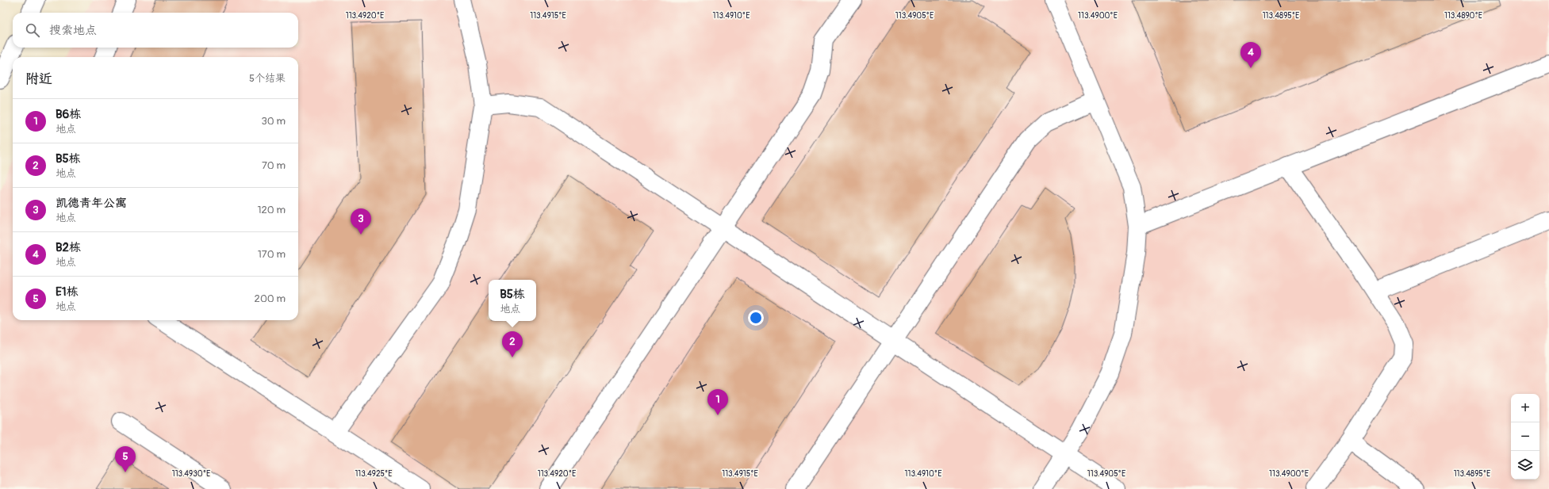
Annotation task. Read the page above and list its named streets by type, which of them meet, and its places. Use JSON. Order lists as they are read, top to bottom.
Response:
{
  "page": {
    "search": "搜索地点",
    "pins": [
      "4",
      "3",
      "2",
      "1",
      "5"
    ],
    "heading": ["附近", "5个结果"],
    "list": [
      {
        "mark": "1",
        "name": "B6栋",
        "note": "地点",
        "value": "30 m"
      },
      {
        "mark": "2",
        "name": "B5栋",
        "note": "地点",
        "value": "70 m"
      },
      {
        "mark": "3",
        "name": "凯德青年公寓",
        "note": "地点",
        "value": "120 m"
      },
      {
        "mark": "4",
        "name": "B2栋",
        "note": "地点",
        "value": "170 m"
      },
      {
        "mark": "5",
        "name": "E1栋",
        "note": "地点",
        "value": "200 m"
      }
    ],
    "popup": ["B5栋", "地点"],
    "map_buttons": ["+", "−"]
  },
  "coordinates": [
    "113.4920°E",
    "113.4915°E",
    "113.4910°E",
    "113.4905°E",
    "113.4895°E",
    "113.4900°E",
    "113.4890°E",
    "113.4930°E",
    "113.4925°E"
  ]
}
